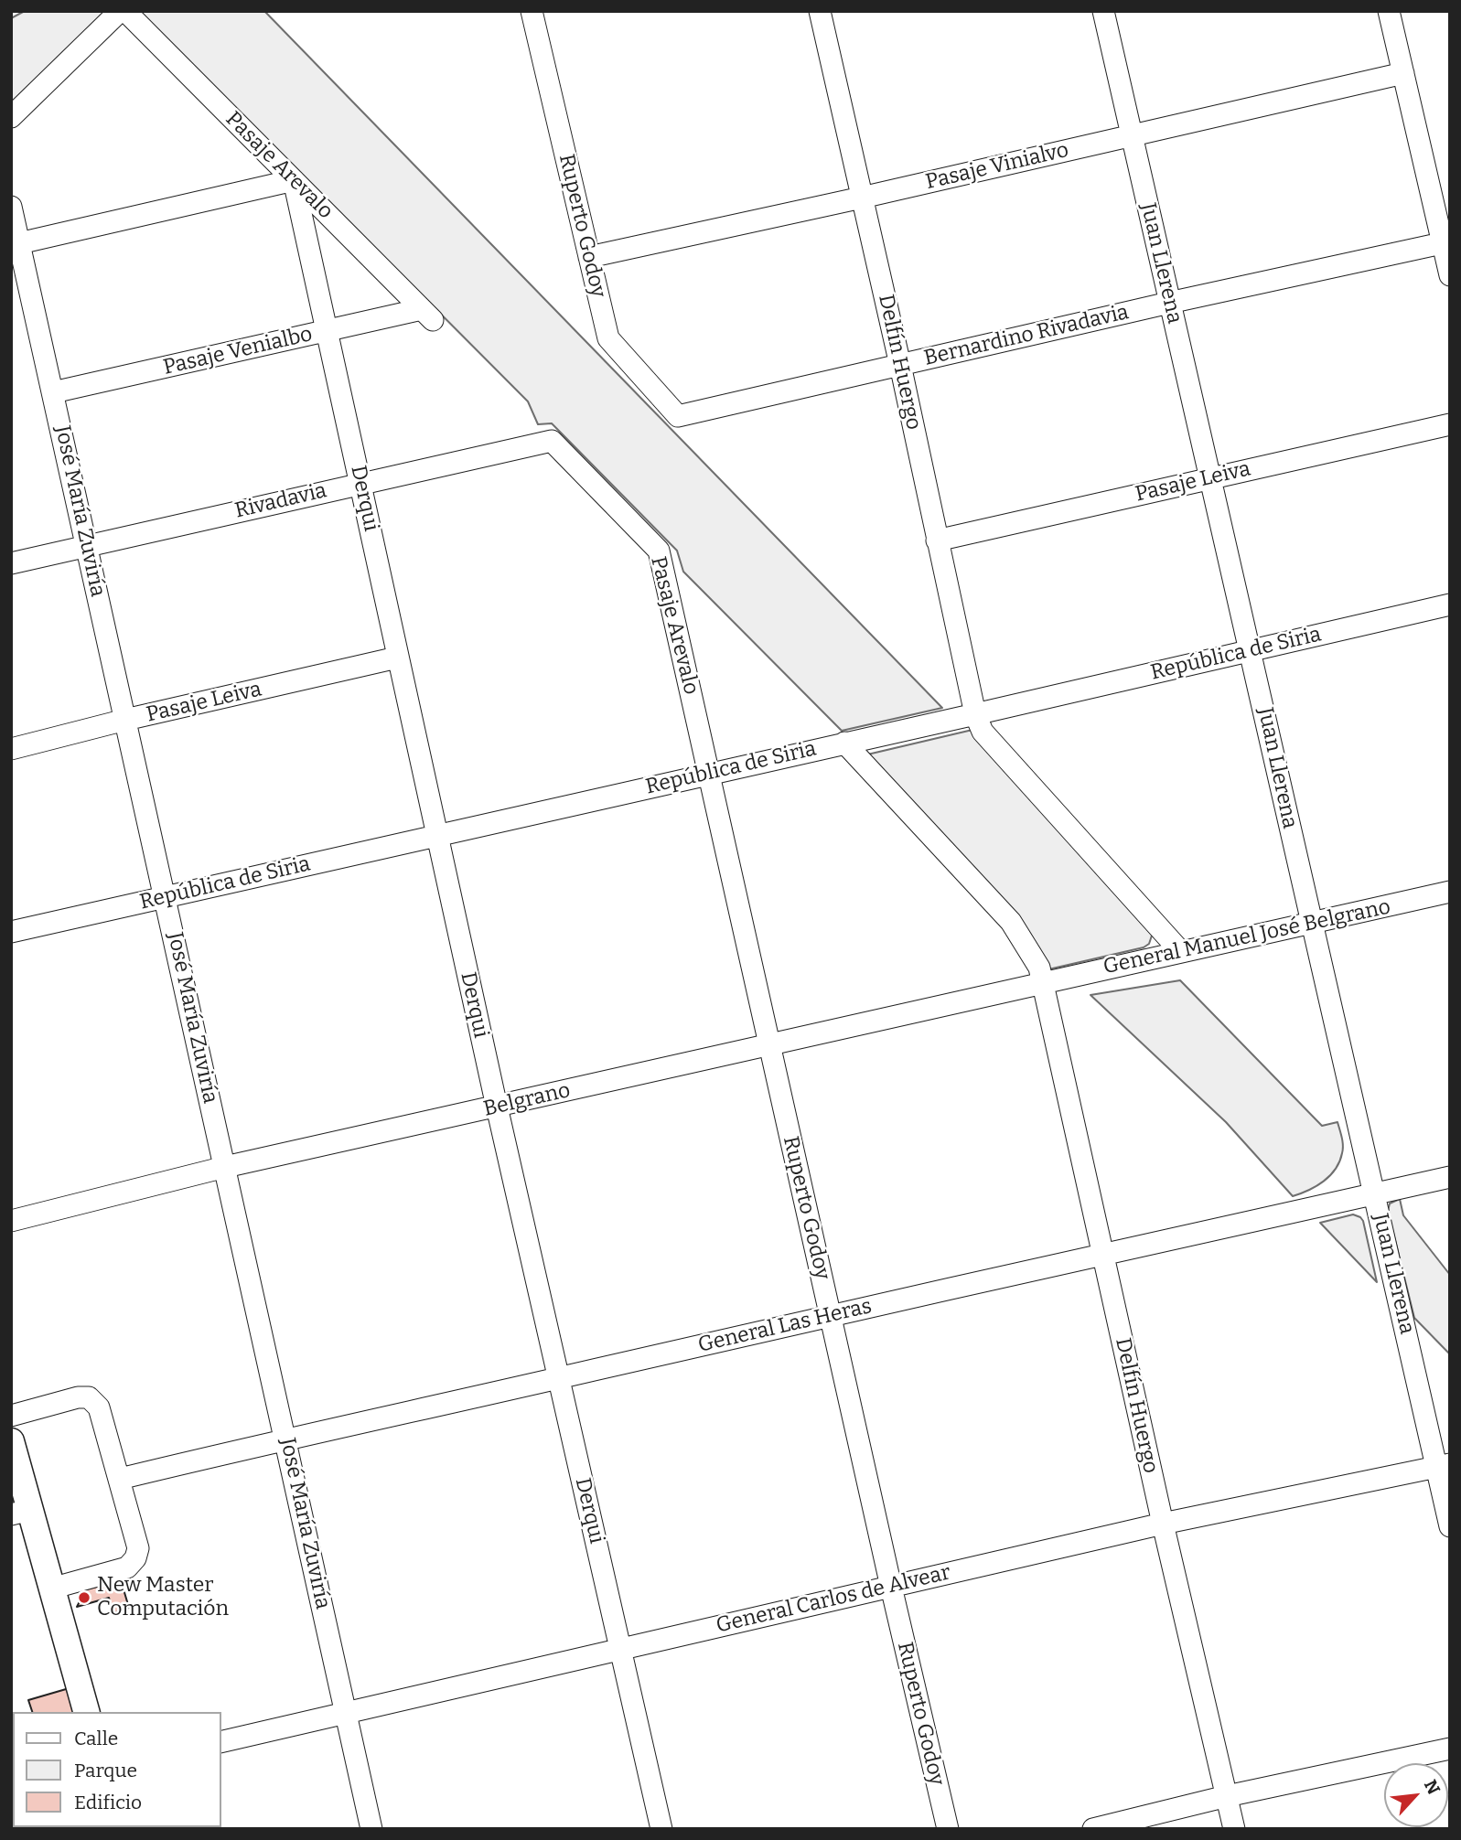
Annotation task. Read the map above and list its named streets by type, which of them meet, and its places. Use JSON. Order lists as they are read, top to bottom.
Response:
{
  "streets": {
    "street": [
      "Pasaje Arevalo",
      "Pasaje Vinialvo",
      "Ruperto Godoy",
      "Juan Llerena",
      "Bernardino Rivadavia",
      "Pasaje Venialbo",
      "Delfín Huergo",
      "Pasaje Leiva",
      "Derqui",
      "Rivadavia",
      "José María Zuviría",
      "República de Siria",
      "General Manuel José Belgrano",
      "Belgrano",
      "General Las Heras",
      "General Carlos de Alvear"
    ]
  },
  "crossings": [
    ["Pasaje Arevalo", "Ruperto Godoy"],
    ["Pasaje Arevalo", "Pasaje Venialbo"],
    ["Pasaje Arevalo", "Derqui"],
    ["Pasaje Arevalo", "Rivadavia"],
    ["Pasaje Arevalo", "República de Siria"],
    ["Pasaje Vinialvo", "Ruperto Godoy"],
    ["Pasaje Vinialvo", "Juan Llerena"],
    ["Pasaje Vinialvo", "Delfín Huergo"],
    ["Ruperto Godoy", "Bernardino Rivadavia"],
    ["Ruperto Godoy", "República de Siria"],
    ["Ruperto Godoy", "Belgrano"],
    ["Ruperto Godoy", "General Las Heras"],
    ["Ruperto Godoy", "General Carlos de Alvear"],
    ["Juan Llerena", "Bernardino Rivadavia"],
    ["Juan Llerena", "Pasaje Leiva"],
    ["Juan Llerena", "República de Siria"],
    ["Juan Llerena", "General Manuel José Belgrano"],
    ["Juan Llerena", "General Las Heras"],
    ["Juan Llerena", "General Carlos de Alvear"],
    ["Bernardino Rivadavia", "Delfín Huergo"],
    ["Pasaje Venialbo", "Derqui"],
    ["Pasaje Venialbo", "José María Zuviría"],
    ["Delfín Huergo", "Pasaje Leiva"],
    ["Delfín Huergo", "República de Siria"],
    ["Delfín Huergo", "General Manuel José Belgrano"],
    ["Delfín Huergo", "Belgrano"],
    ["Delfín Huergo", "General Las Heras"],
    ["Delfín Huergo", "General Carlos de Alvear"],
    ["Pasaje Leiva", "Derqui"],
    ["Pasaje Leiva", "José María Zuviría"],
    ["Derqui", "Rivadavia"],
    ["Derqui", "República de Siria"],
    ["Derqui", "Belgrano"],
    ["Derqui", "General Las Heras"],
    ["Derqui", "General Carlos de Alvear"],
    ["Rivadavia", "José María Zuviría"],
    ["José María Zuviría", "República de Siria"],
    ["José María Zuviría", "Belgrano"],
    ["José María Zuviría", "General Las Heras"],
    ["José María Zuviría", "General Carlos de Alvear"],
    ["General Manuel José Belgrano", "Belgrano"]
  ],
  "places": ["New Master Computación"],
  "legend": ["Calle", "Parque", "Edificio"],
  "north": "top right"
}
